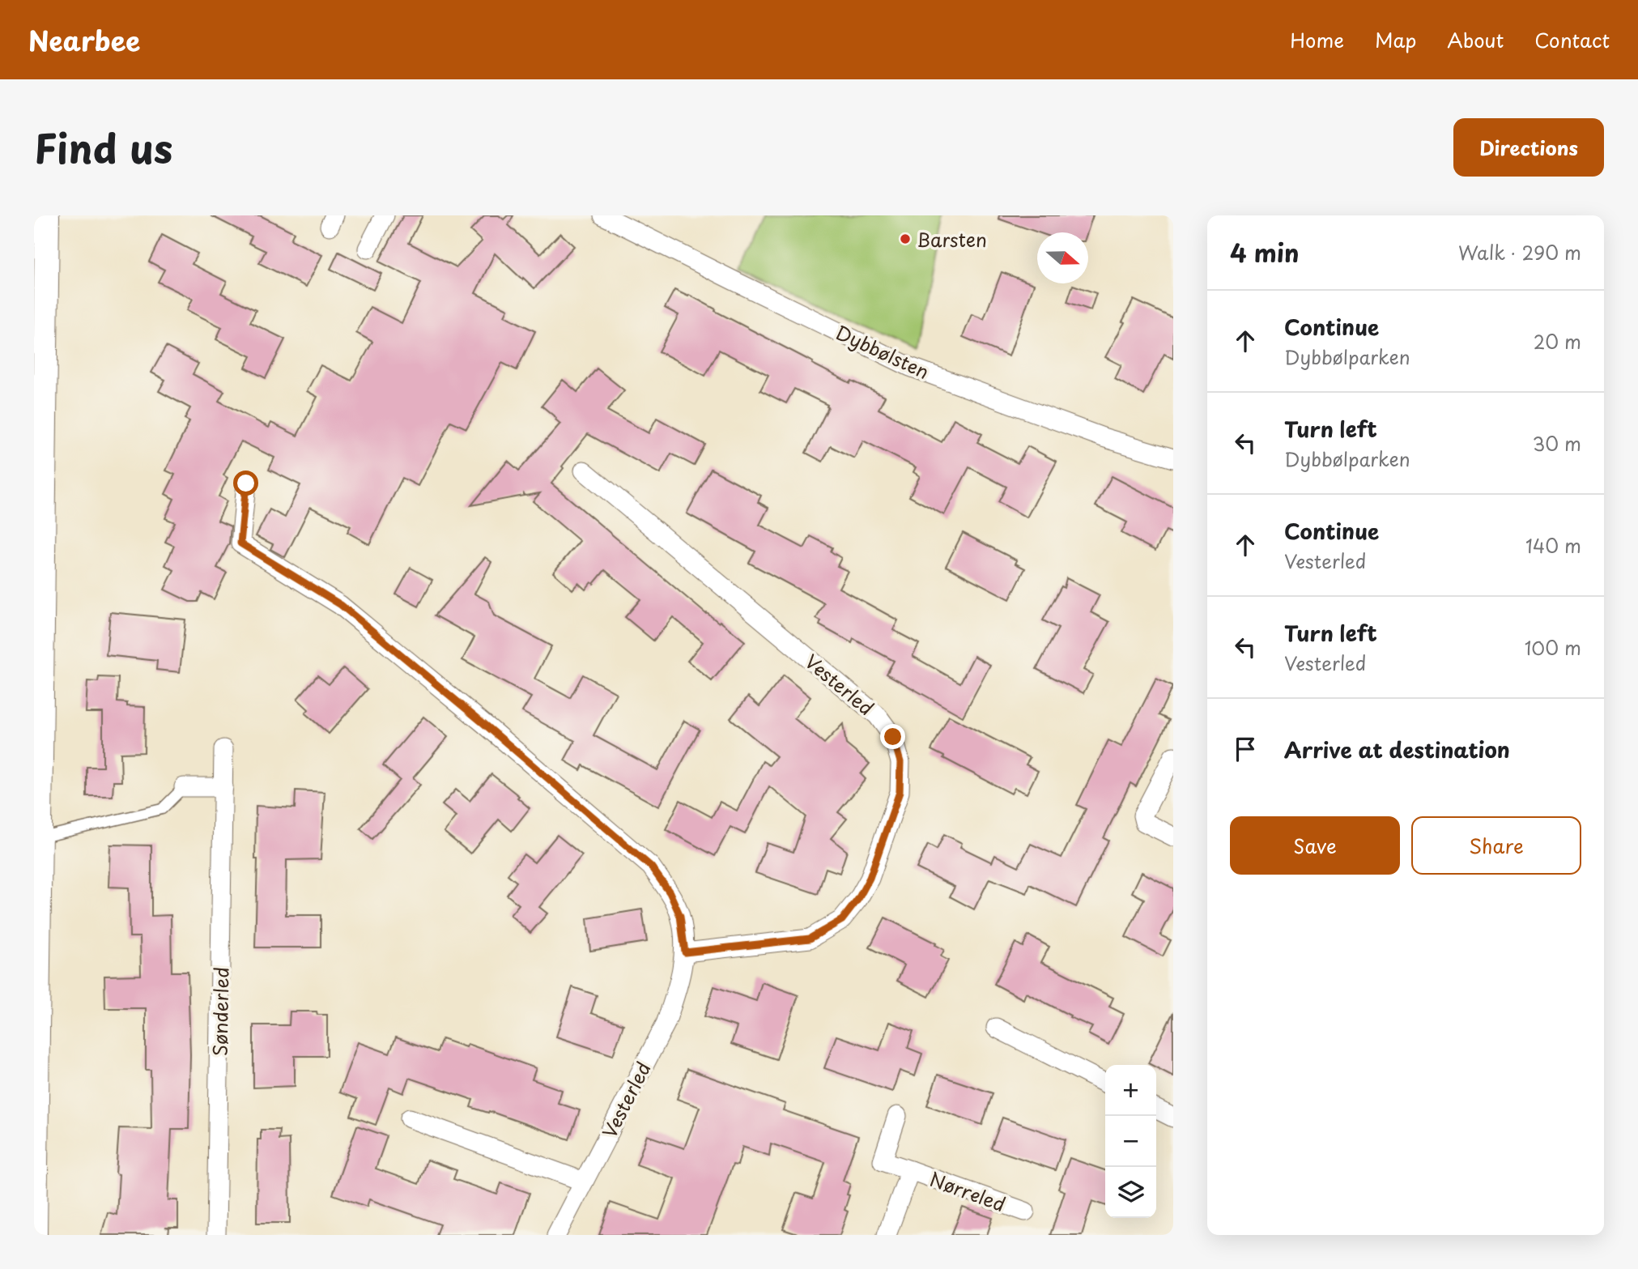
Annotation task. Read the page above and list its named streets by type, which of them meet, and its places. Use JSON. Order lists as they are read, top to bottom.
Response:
{
  "streets": {
    "street": [
      "Dybbølsten",
      "Vesterled",
      "Sønderled",
      "Nørreled"
    ]
  },
  "places": ["Barsten"],
  "north": "right",
  "page": {
    "header": "Nearbee",
    "nav": [
      "Home",
      "Map",
      "About",
      "Contact"
    ],
    "title": "Find us",
    "buttons": [
      "Directions",
      ["Save", "Share"]
    ],
    "heading": ["4 min", "Walk · 290 m"],
    "list": [
      ["Continue", "Dybbølparken", "20 m"],
      ["Turn left", "Dybbølparken", "30 m"],
      ["Continue", "Vesterled", "140 m"],
      ["Turn left", "Vesterled", "100 m"],
      "Arrive at destination"
    ],
    "map_buttons": ["+", "−"]
  }
}
